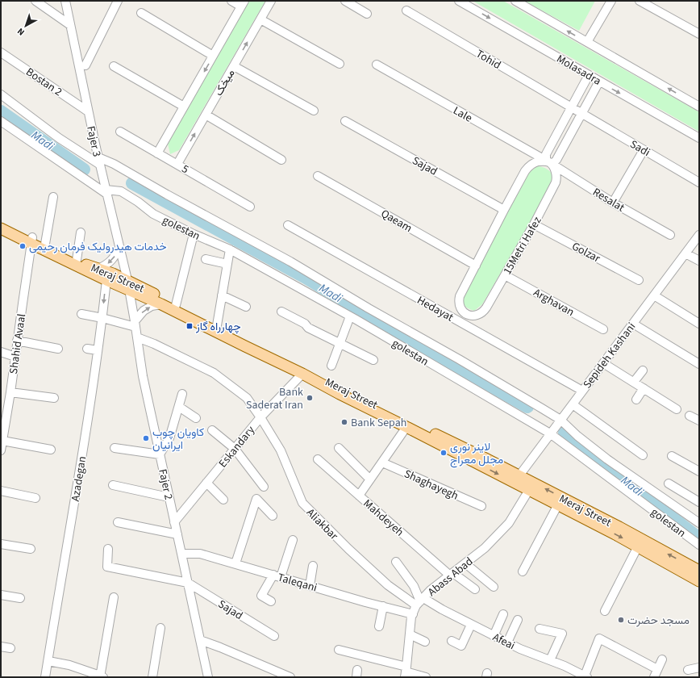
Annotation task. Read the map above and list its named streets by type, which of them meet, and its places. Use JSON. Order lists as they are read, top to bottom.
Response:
{
  "streets": {
    "main road": ["Meraj Street"],
    "street": [
      "Tohid",
      "Molasadra",
      "Bostan 2",
      "میخک",
      "Lale",
      "Fajer 3",
      "Sadi",
      "Sajad",
      "5",
      "Resalat",
      "Qaeam",
      "golestan",
      "15Metri Hafez",
      "Golzar",
      "Arghavan",
      "Hedayat",
      "Shahid Avaal",
      "Sepideh Kashani",
      "Eskandary",
      "Azadegan",
      "Fajer 2",
      "Shaghayegh",
      "Mahdeyeh",
      "Aliakbar",
      "Abass Abad",
      "Taleqani",
      "Afeai"
    ]
  },
  "crossings": [
    ["Tohid", "Sadi"],
    ["Bostan 2", "Fajer 3"],
    ["میخک", "5"],
    ["Lale", "Resalat"],
    ["Lale", "15Metri Hafez"],
    ["Fajer 3", "golestan"],
    ["Fajer 3", "Meraj Street"],
    ["Fajer 3", "Fajer 2"],
    ["Sajad", "Fajer 2"],
    ["Resalat", "15Metri Hafez"],
    ["golestan", "Sepideh Kashani"],
    ["15Metri Hafez", "Golzar"],
    ["15Metri Hafez", "Arghavan"],
    ["Meraj Street", "Shahid Avaal"],
    ["Meraj Street", "Sepideh Kashani"],
    ["Meraj Street", "Eskandary"],
    ["Meraj Street", "Azadegan"],
    ["Meraj Street", "Fajer 2"],
    ["Meraj Street", "Abass Abad"],
    ["Hedayat", "Sepideh Kashani"],
    ["Eskandary", "Fajer 2"],
    ["Eskandary", "Aliakbar"],
    ["Fajer 2", "Aliakbar"],
    ["Fajer 2", "Taleqani"],
    ["Mahdeyeh", "Abass Abad"],
    ["Aliakbar", "Abass Abad"],
    ["Aliakbar", "Afeai"],
    ["Abass Abad", "Taleqani"],
    ["Abass Abad", "Afeai"]
  ],
  "water": ["Madi"],
  "places": {
    "other": [
      "خدمات هیدرولیک فرمان رحیمی",
      "Bank Saderat Iran",
      "Bank Sepah",
      "کاویان چوب ایرانیان",
      "لاینر نوری مجلل معراج",
      "مسجد حضرت"
    ],
    "transit": ["چهارراه گاز"]
  },
  "north": "bottom left"
}
